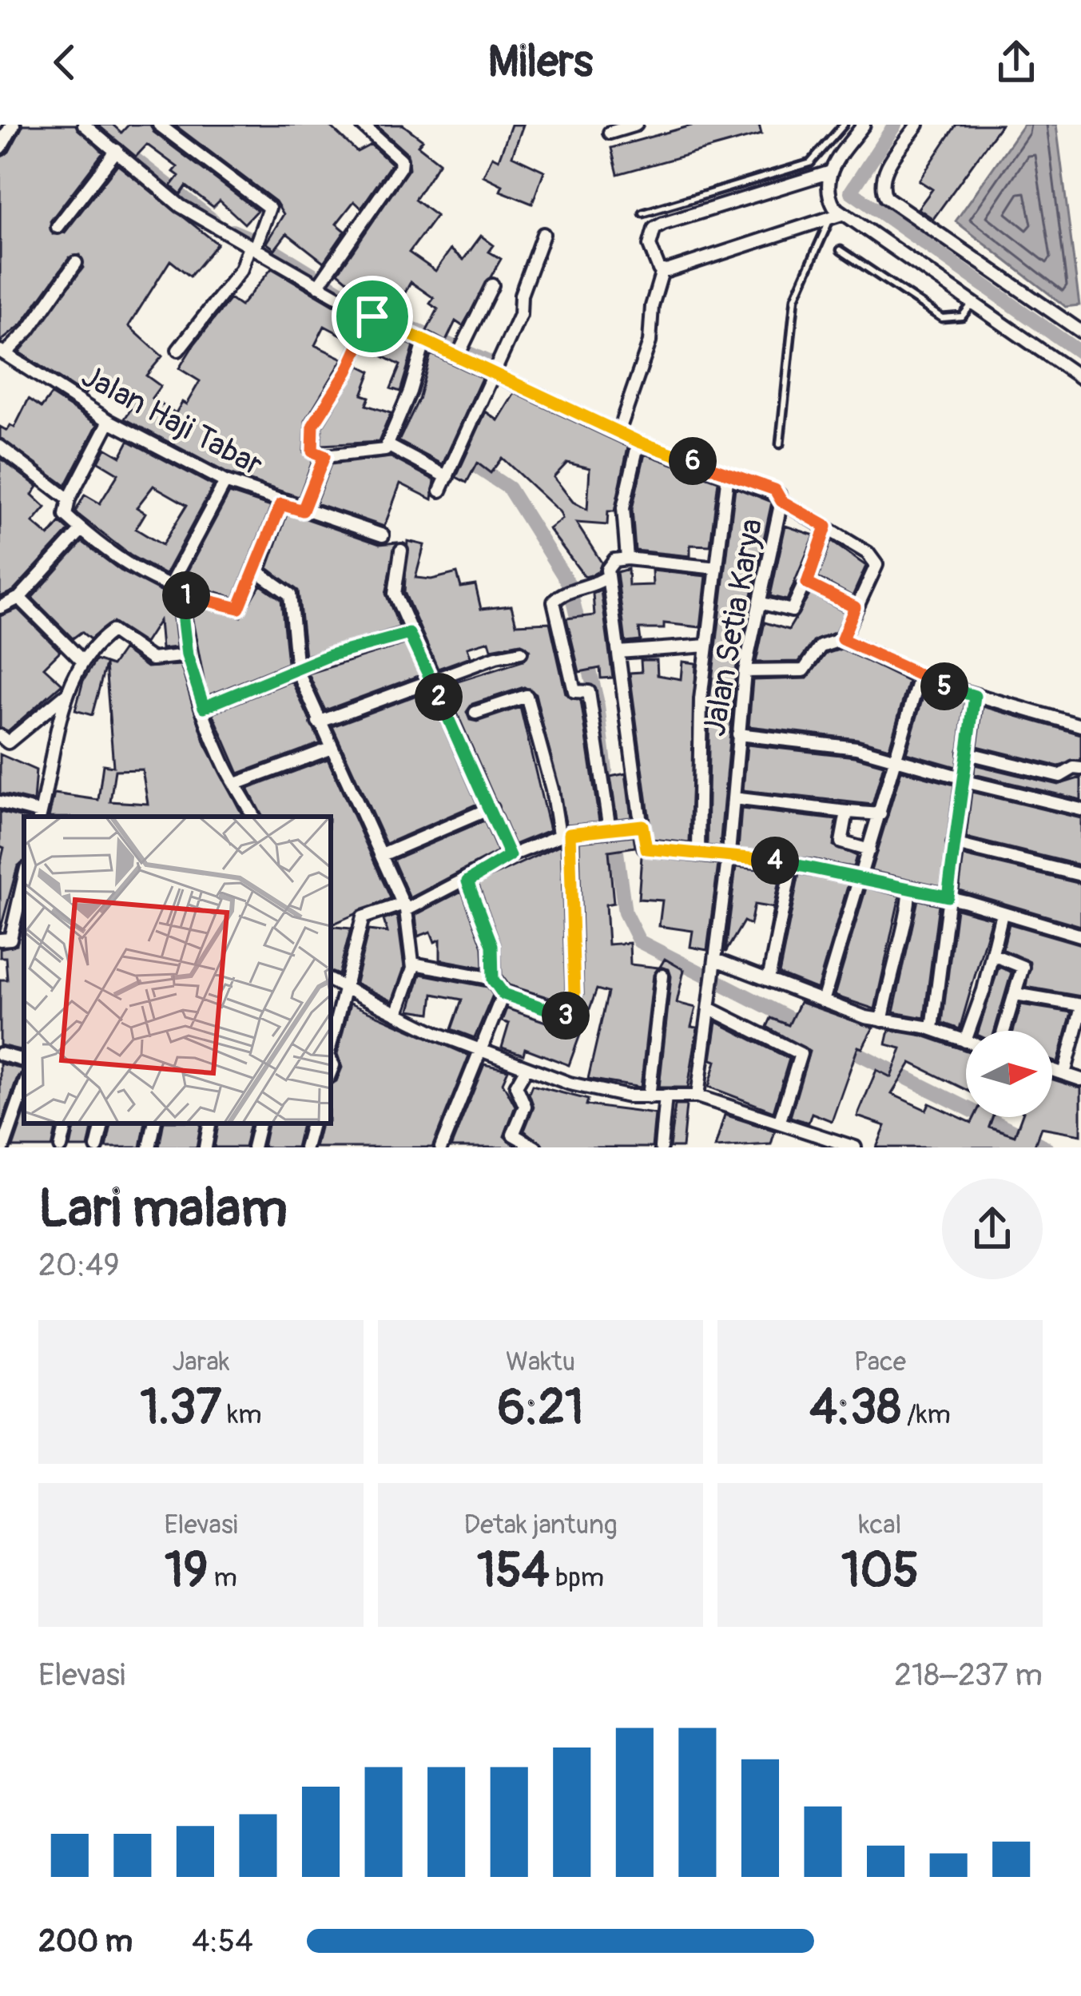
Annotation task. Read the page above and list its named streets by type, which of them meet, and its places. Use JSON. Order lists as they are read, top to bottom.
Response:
{
  "streets": {
    "street": ["Jalan Haji Tabar", "Jalan Setia Karya"]
  },
  "north": "right",
  "page": {
    "header": "Milers",
    "pins": [
      "6",
      "1",
      "5",
      "2",
      "4",
      "3"
    ],
    "heading": ["Lari malam", "20:49"],
    "stats": [
      ["Jarak", "1.37 km"],
      ["Waktu", "6:21"],
      ["Pace", "4:38 /km"],
      ["Elevasi", "19 m"],
      ["Detak jantung", "154 bpm"],
      ["kcal", "105"]
    ],
    "chart": ["Elevasi", "218–237 m"],
    "list": [
      {
        "name": "200 m",
        "note": "4:54"
      }
    ]
  }
}
